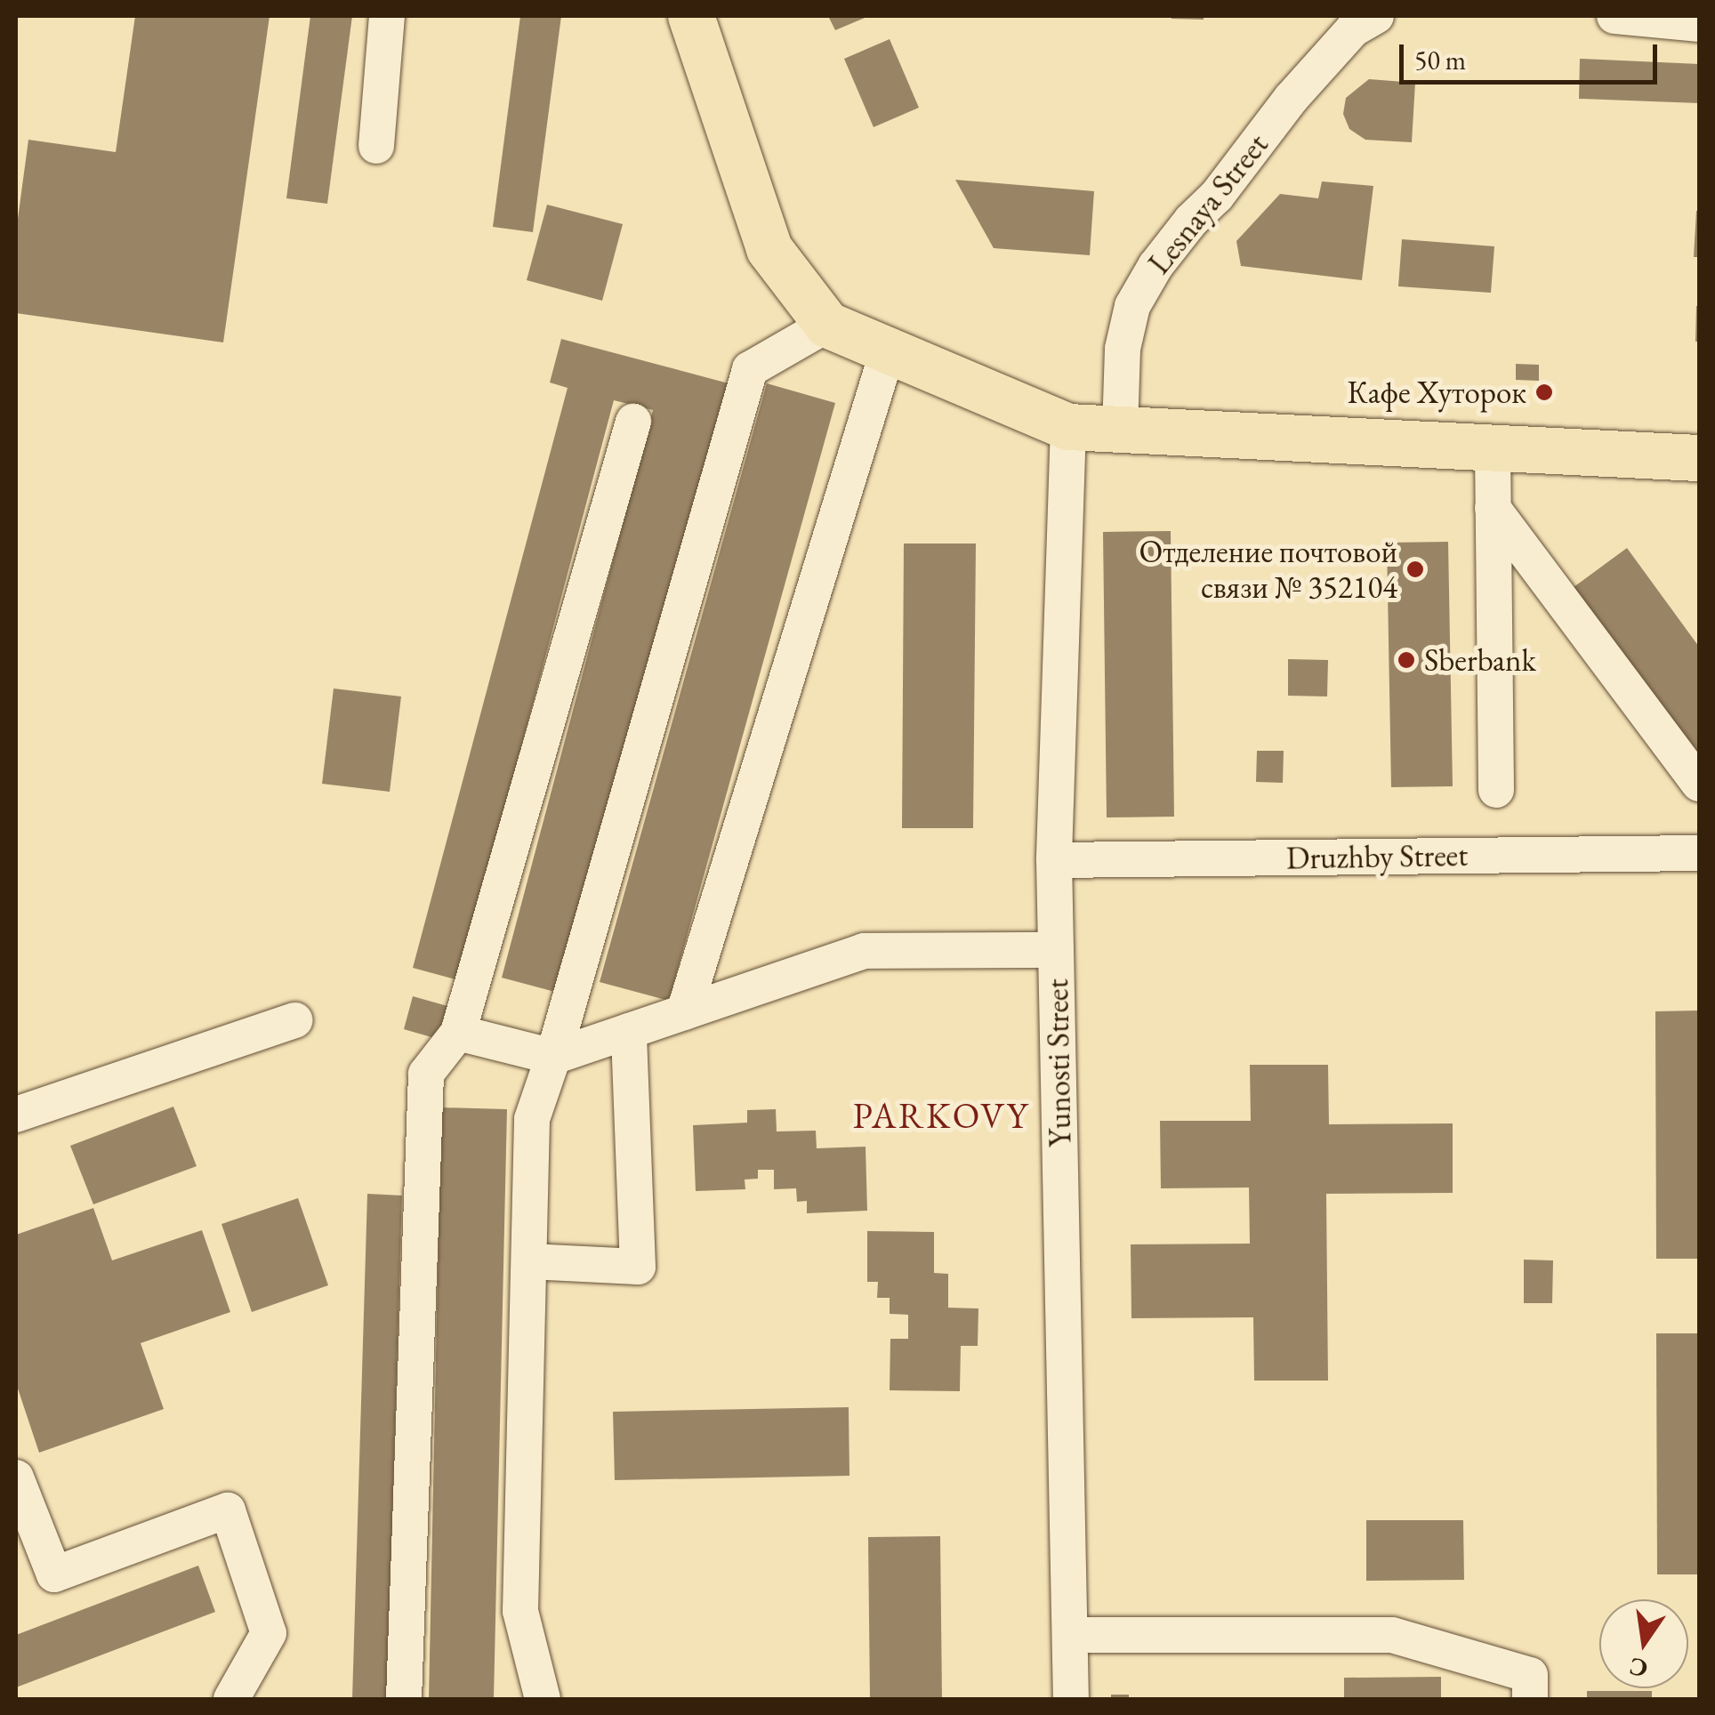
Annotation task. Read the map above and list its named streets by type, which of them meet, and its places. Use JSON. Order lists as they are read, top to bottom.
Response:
{
  "streets": {
    "street": ["Lesnaya Street", "Druzhby Street", "Yunosti Street"]
  },
  "crossings": [
    ["Druzhby Street", "Yunosti Street"]
  ],
  "districts": ["PARKOVY"],
  "places": ["Кафе Хуторок", "Отделение почтовой связи № 352104", "Sberbank"],
  "scale_bar": "50 m",
  "north": "bottom"
}
